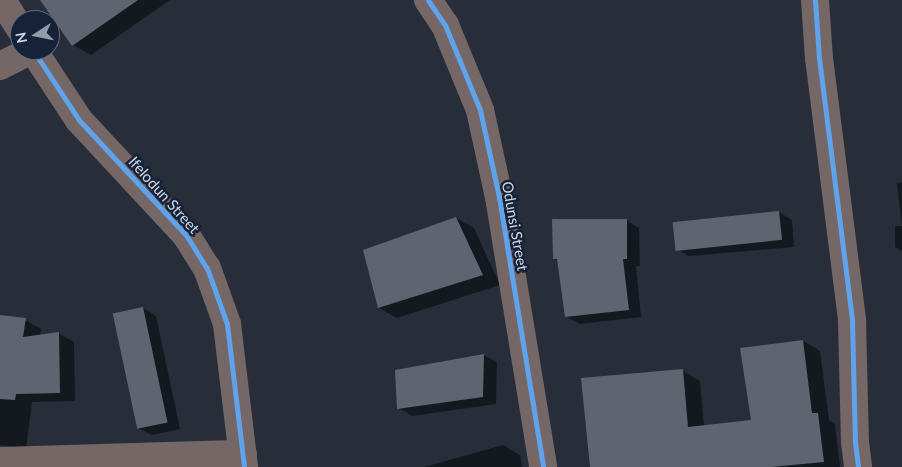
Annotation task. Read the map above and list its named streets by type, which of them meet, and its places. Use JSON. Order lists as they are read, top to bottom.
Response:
{
  "streets": {
    "street": ["Ifelodun Street", "Odunsi Street"]
  },
  "north": "left"
}
